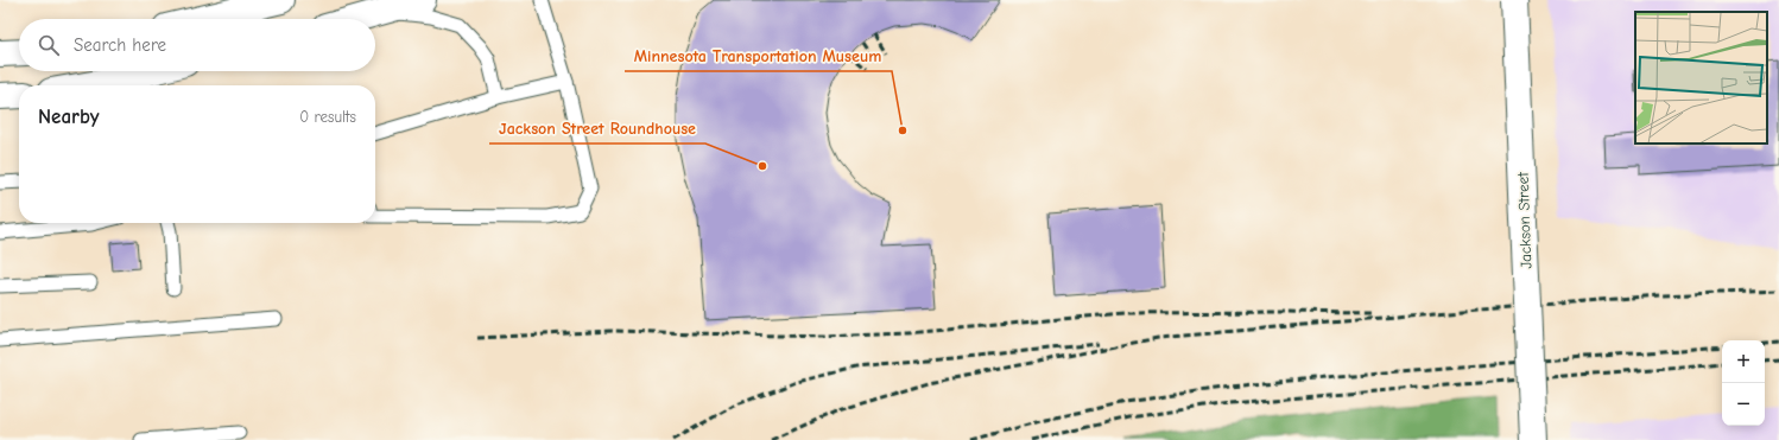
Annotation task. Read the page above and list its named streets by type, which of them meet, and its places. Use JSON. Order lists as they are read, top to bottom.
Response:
{
  "streets": {
    "street": ["Jackson Street"]
  },
  "places": ["Minnesota Transportation Museum", "Jackson Street Roundhouse"],
  "page": {
    "search": "Search here",
    "heading": ["Nearby", "0 results"],
    "map_buttons": ["+", "−"]
  }
}
